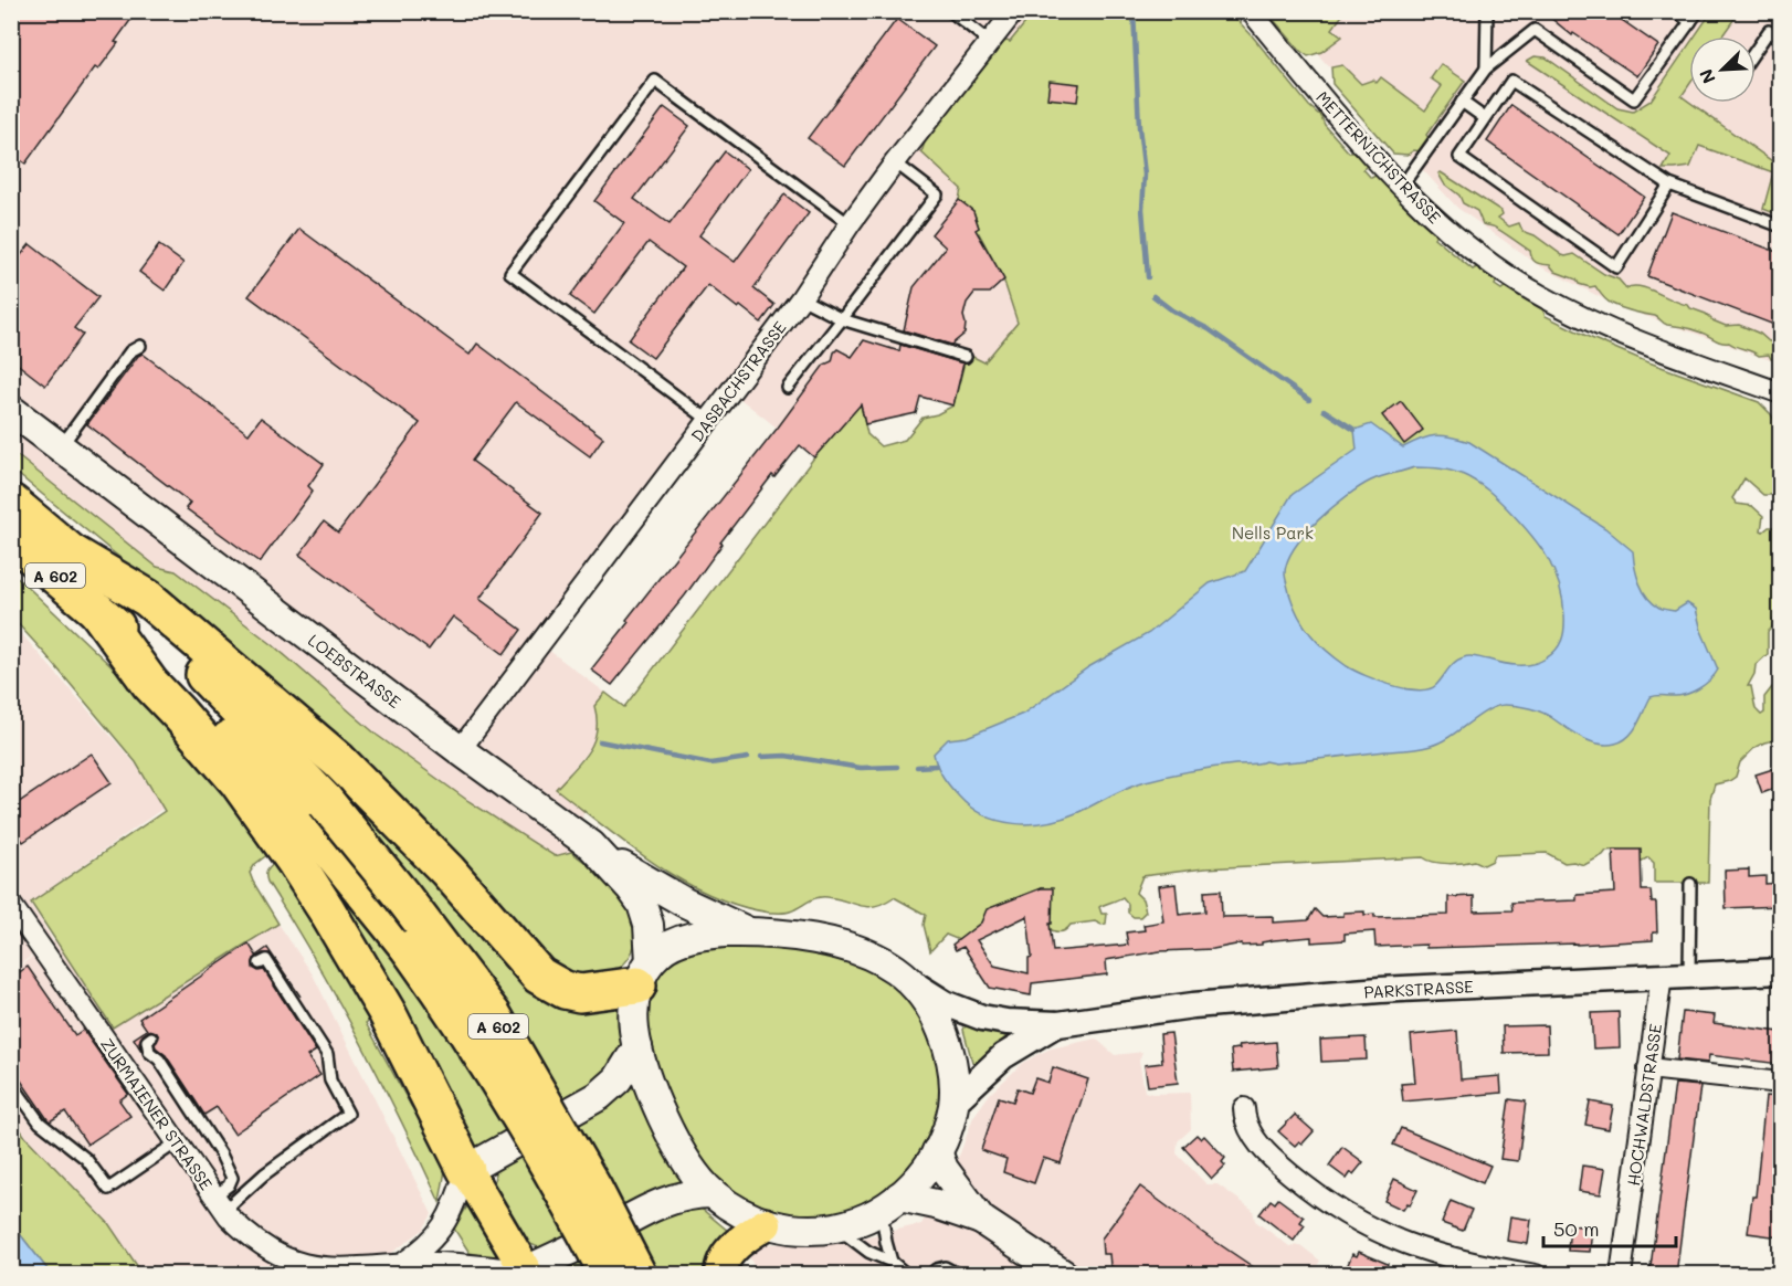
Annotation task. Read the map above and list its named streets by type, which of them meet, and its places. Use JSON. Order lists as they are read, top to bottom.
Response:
{
  "streets": {
    "highway": ["A 602"],
    "main road": ["LOEBSTRASSE"],
    "street": [
      "METTERNICHSTRASSE",
      "DASBACHSTRASSE",
      "PARKSTRASSE",
      "HOCHWALDSTRASSE",
      "ZURMAIENER STRASSE"
    ]
  },
  "crossings": [
    ["DASBACHSTRASSE", "LOEBSTRASSE"],
    ["PARKSTRASSE", "HOCHWALDSTRASSE"]
  ],
  "parks": ["Nells Park"],
  "scale_bar": "50 m",
  "north": "bottom left"
}
